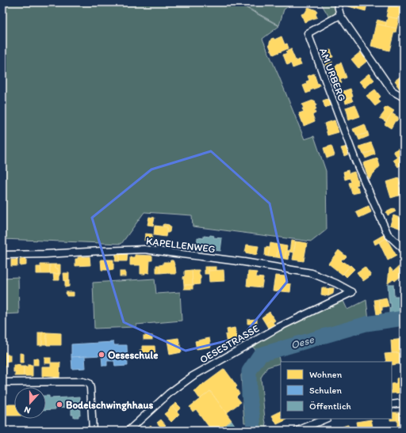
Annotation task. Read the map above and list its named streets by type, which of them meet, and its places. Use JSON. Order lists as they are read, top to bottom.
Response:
{
  "streets": {
    "street": ["AM URBERG", "KAPELLENWEG", "OESESTRASSE"]
  },
  "crossings": [
    ["KAPELLENWEG", "OESESTRASSE"]
  ],
  "water": ["Oese"],
  "places": ["Oeseschule", "Bodelschwinghhaus"],
  "legend": ["Wohnen", "Schulen", "Öffentlich"],
  "north": "bottom"
}
